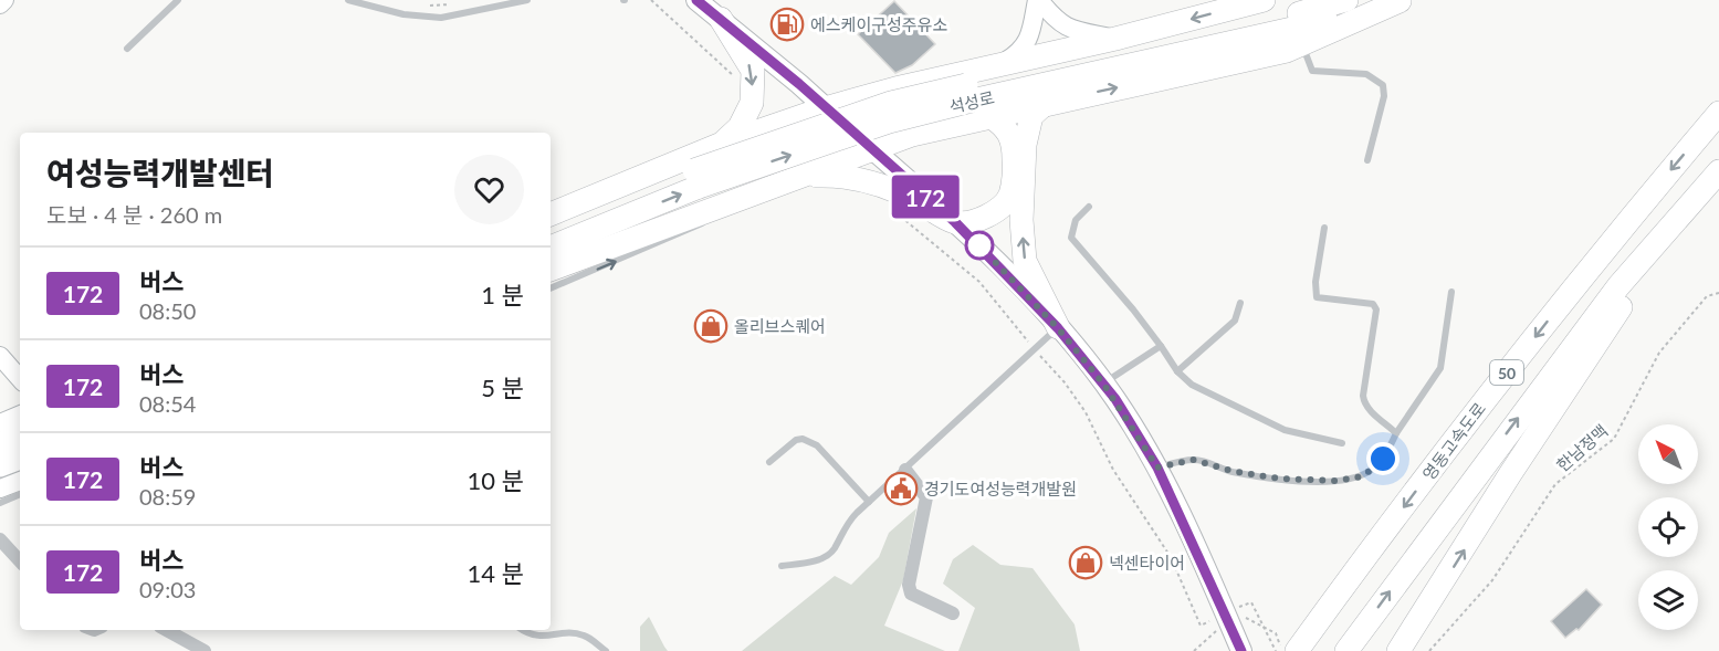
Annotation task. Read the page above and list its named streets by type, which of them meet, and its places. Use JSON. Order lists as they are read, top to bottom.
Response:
{
  "streets": {
    "highway": ["석성로", "50", "영동고속도로"],
    "path": ["한남정맥"]
  },
  "places": {
    "fuel station": ["에스케이구성주유소"],
    "shop": ["올리브스퀘어", "넥센타이어"],
    "public building": ["경기도여성능력개발원"]
  },
  "lines": ["bus line 172"],
  "north": "top left",
  "page": {
    "on_map": "172",
    "heading": ["여성능력개발센터", "도보 · 4 분 · 260 m"],
    "list": [
      {
        "mark": "172",
        "name": "버스",
        "note": "08:50",
        "value": "1 분"
      },
      {
        "mark": "172",
        "name": "버스",
        "note": "08:54",
        "value": "5 분"
      },
      {
        "mark": "172",
        "name": "버스",
        "note": "08:59",
        "value": "10 분"
      },
      {
        "mark": "172",
        "name": "버스",
        "note": "09:03",
        "value": "14 분"
      }
    ]
  }
}
